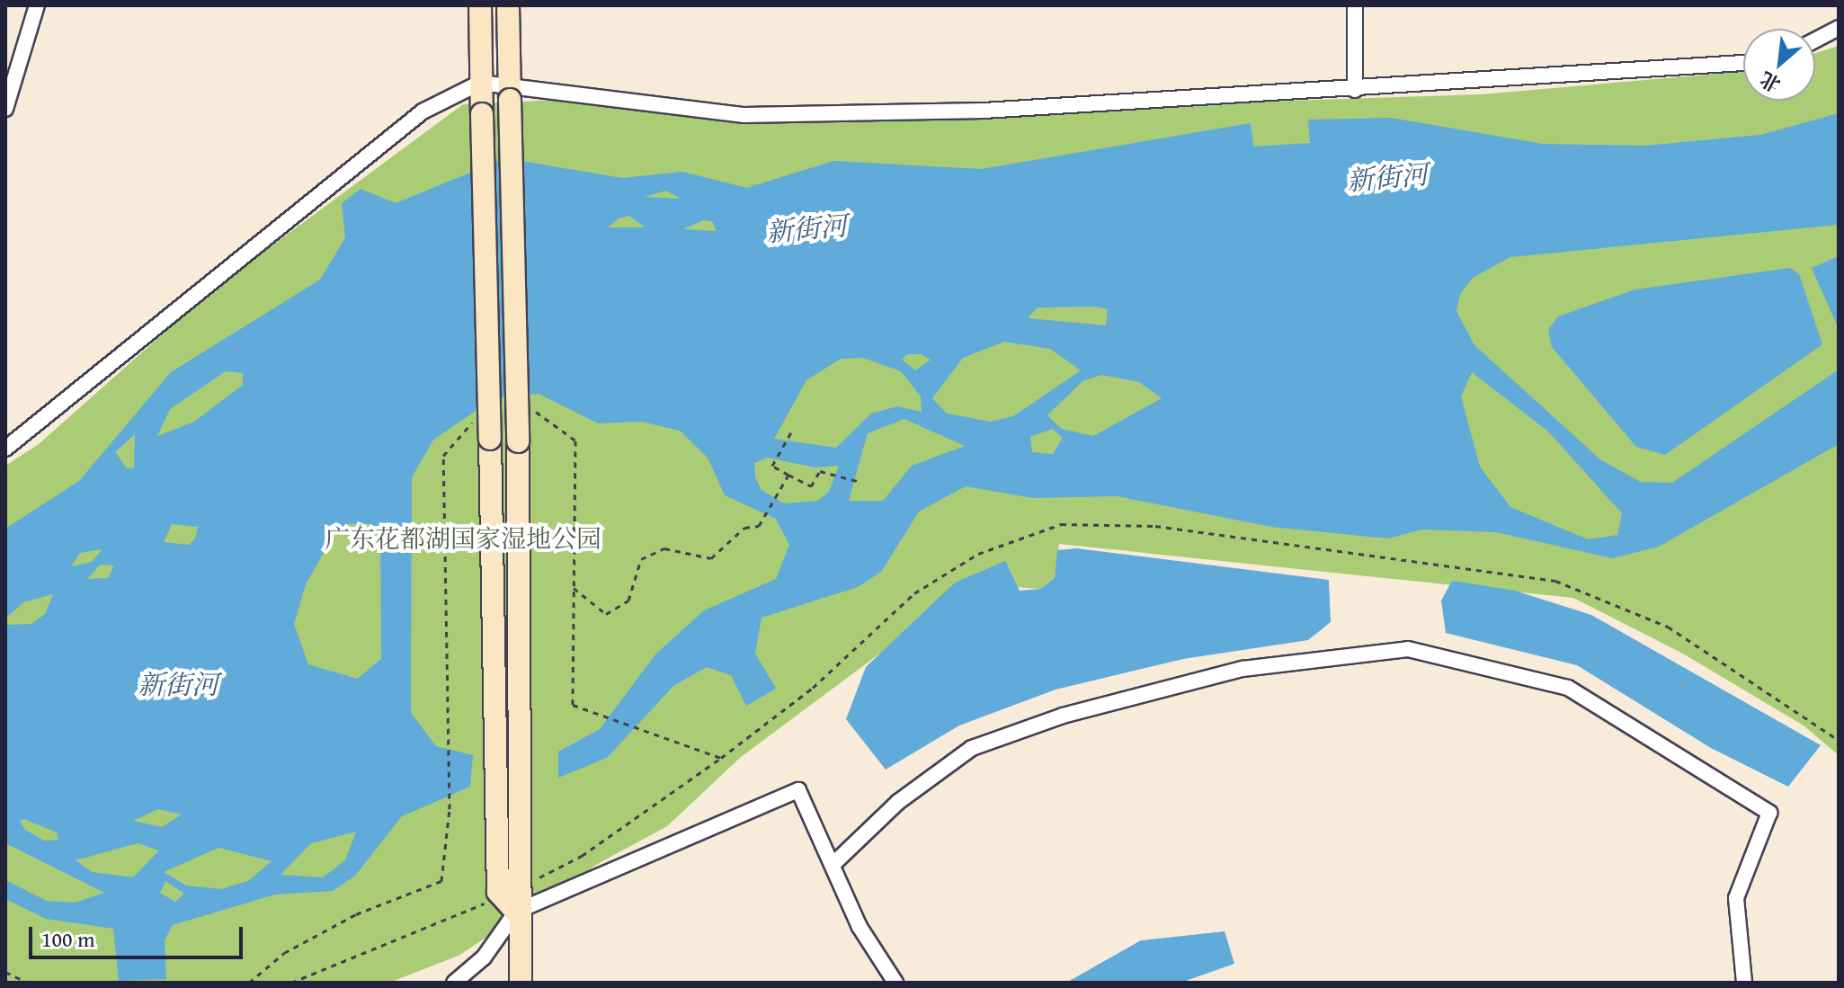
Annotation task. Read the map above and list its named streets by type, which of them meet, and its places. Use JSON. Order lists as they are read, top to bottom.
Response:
{
  "water": ["新街河"],
  "parks": ["广东花都湖国家湿地公园"],
  "scale_bar": "100 m",
  "north": "bottom left"
}
